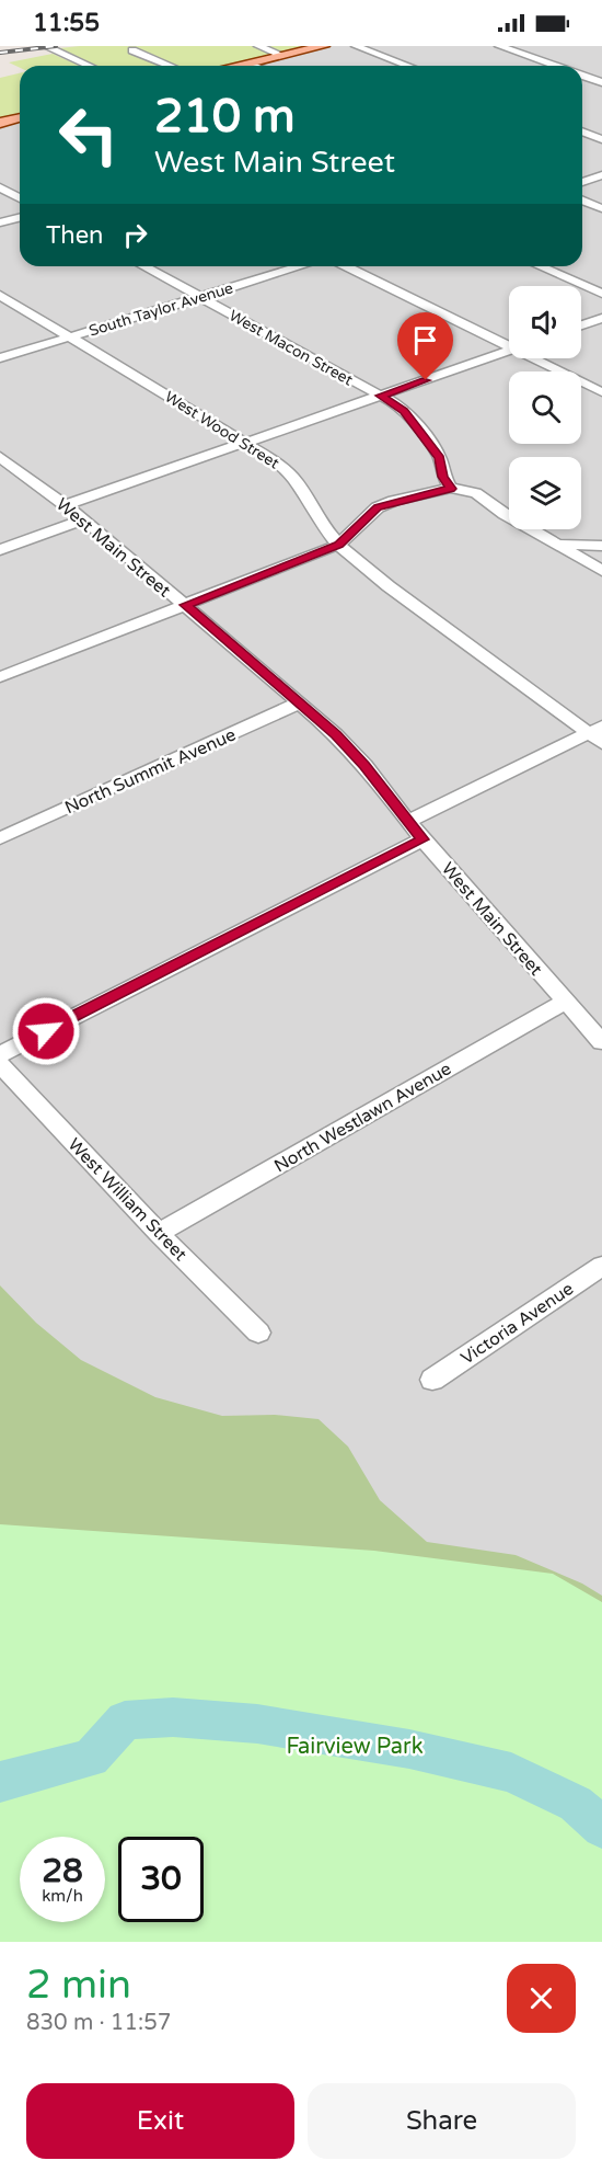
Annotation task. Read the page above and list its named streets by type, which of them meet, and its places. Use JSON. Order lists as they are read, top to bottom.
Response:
{
  "streets": {
    "street": [
      "South Taylor Avenue",
      "West Macon Street",
      "West Wood Street",
      "West Main Street",
      "North Summit Avenue",
      "North Westlawn Avenue",
      "West William Street",
      "Victoria Avenue"
    ]
  },
  "crossings": [
    ["South Taylor Avenue", "West Macon Street"],
    ["South Taylor Avenue", "West Wood Street"],
    ["West Main Street", "North Summit Avenue"],
    ["West Main Street", "North Westlawn Avenue"],
    ["North Westlawn Avenue", "West William Street"]
  ],
  "parks": ["Fairview Park"],
  "page": {
    "status": "11:55",
    "turn": ["210 m", "West Main Street"],
    "then": "Then",
    "speed": "28 km/h",
    "limit": "30",
    "heading": ["2 min", "830 m · 11:57"],
    "buttons": ["Exit", "Share"]
  }
}
